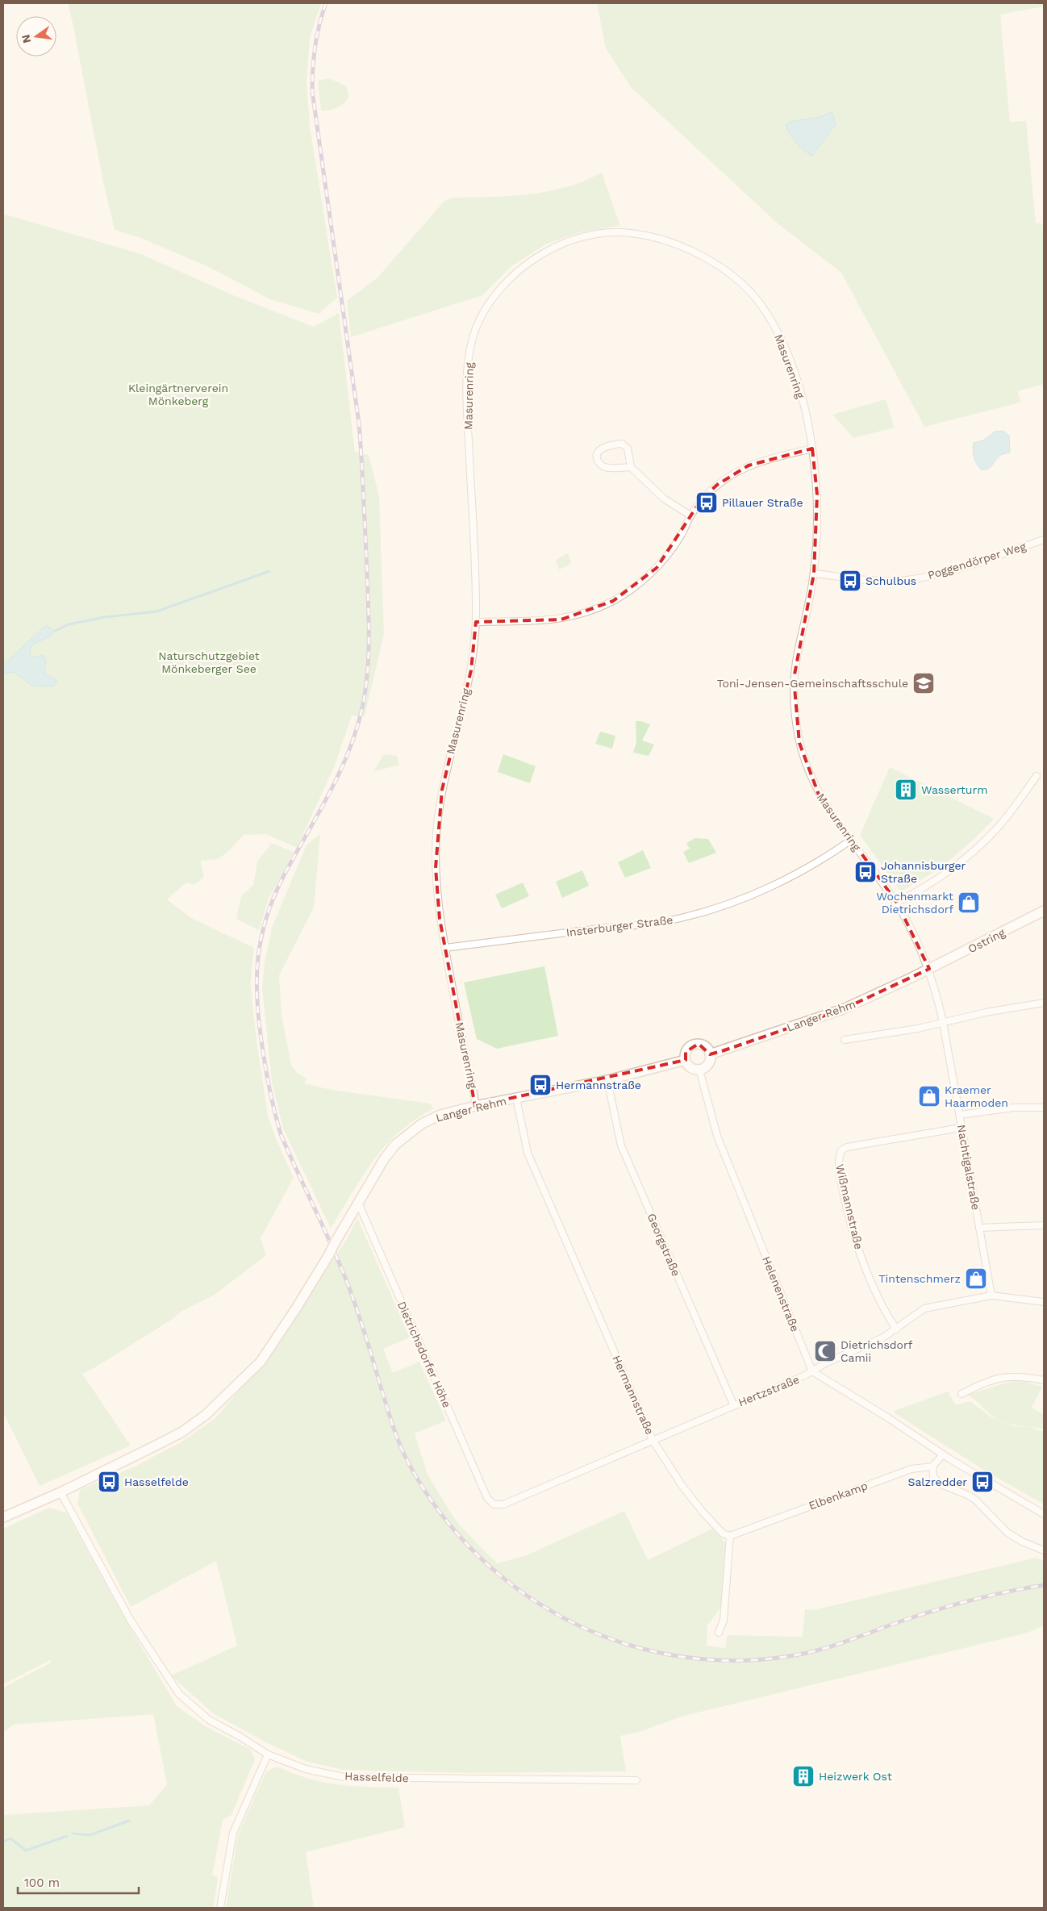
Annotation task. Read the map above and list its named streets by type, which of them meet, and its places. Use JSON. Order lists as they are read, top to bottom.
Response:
{
  "streets": {
    "street": [
      "Masurenring",
      "Poggendörper Weg",
      "Insterburger Straße",
      "Ostring",
      "Langer Rehm",
      "Nachtigalstraße",
      "Wißmannstraße",
      "Georgstraße",
      "Helenenstraße",
      "Dietrichsdorfer Höhe",
      "Hertzstraße",
      "Hermannstraße",
      "Elbenkamp",
      "Hasselfelde"
    ]
  },
  "crossings": [
    ["Masurenring", "Poggendörper Weg"],
    ["Masurenring", "Insterburger Straße"],
    ["Masurenring", "Ostring"],
    ["Masurenring", "Langer Rehm"],
    ["Masurenring", "Nachtigalstraße"],
    ["Ostring", "Langer Rehm"],
    ["Ostring", "Nachtigalstraße"],
    ["Langer Rehm", "Nachtigalstraße"],
    ["Langer Rehm", "Georgstraße"],
    ["Langer Rehm", "Helenenstraße"],
    ["Langer Rehm", "Dietrichsdorfer Höhe"],
    ["Langer Rehm", "Hermannstraße"],
    ["Langer Rehm", "Hasselfelde"],
    ["Nachtigalstraße", "Wißmannstraße"],
    ["Nachtigalstraße", "Hertzstraße"],
    ["Wißmannstraße", "Hertzstraße"],
    ["Georgstraße", "Hertzstraße"],
    ["Helenenstraße", "Hertzstraße"],
    ["Dietrichsdorfer Höhe", "Hertzstraße"],
    ["Hertzstraße", "Hermannstraße"],
    ["Hermannstraße", "Elbenkamp"]
  ],
  "parks": ["Kleingärtnerverein Mönkeberg", "Naturschutzgebiet Mönkeberger See"],
  "places": {
    "bus stop": [
      "Pillauer Straße",
      "Schulbus",
      "Johannisburger Straße",
      "Hermannstraße",
      "Hasselfelde",
      "Salzredder"
    ],
    "school or university": ["Toni-Jensen-Gemeinschaftsschule"],
    "building": ["Wasserturm", "Heizwerk Ost"],
    "shop": ["Wochenmarkt Dietrichsdorf", "Kraemer Haarmoden", "Tintenschmerz"],
    "mosque": ["Dietrichsdorf Camii"]
  },
  "scale_bar": "100 m",
  "north": "left"
}
